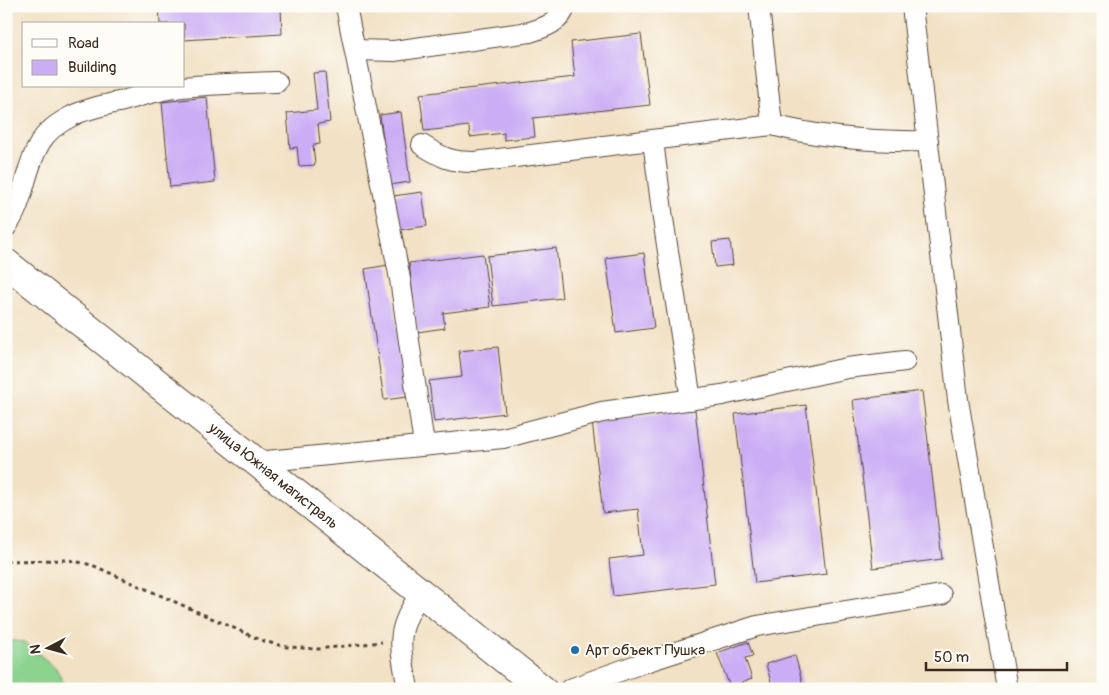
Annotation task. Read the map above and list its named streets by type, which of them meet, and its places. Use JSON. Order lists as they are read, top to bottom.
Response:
{
  "streets": {
    "highway": ["улица Южная магистраль"]
  },
  "places": ["Арт объект Пушка"],
  "legend": ["Road", "Building"],
  "scale_bar": "50 m",
  "north": "left"
}
